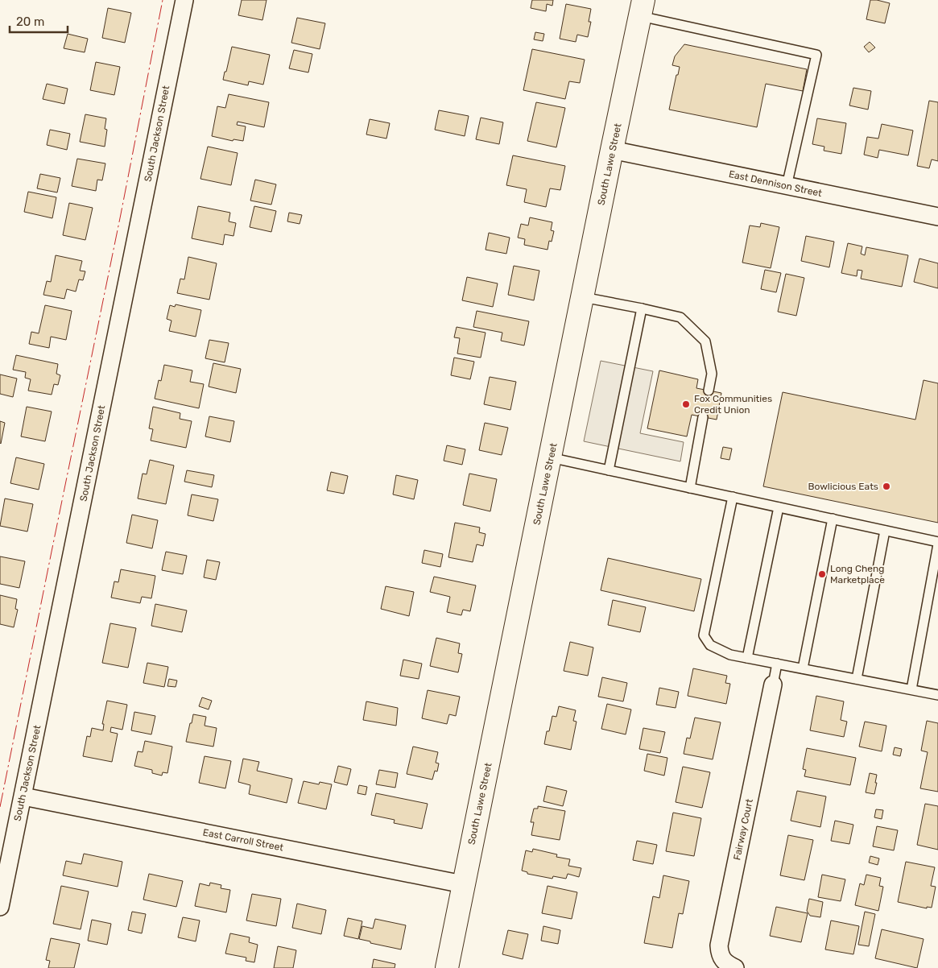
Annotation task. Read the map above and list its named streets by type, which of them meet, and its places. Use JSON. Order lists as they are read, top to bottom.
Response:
{
  "streets": {
    "main road": ["South Lawe Street"],
    "street": [
      "South Jackson Street",
      "East Dennison Street",
      "Fairway Court",
      "East Carroll Street"
    ]
  },
  "crossings": [
    ["South Jackson Street", "East Carroll Street"],
    ["South Lawe Street", "East Dennison Street"],
    ["South Lawe Street", "East Carroll Street"]
  ],
  "places": ["Fox Communities Credit Union", "Bowlicious Eats", "Long Cheng Marketplace"],
  "scale_bar": "20 m"
}
